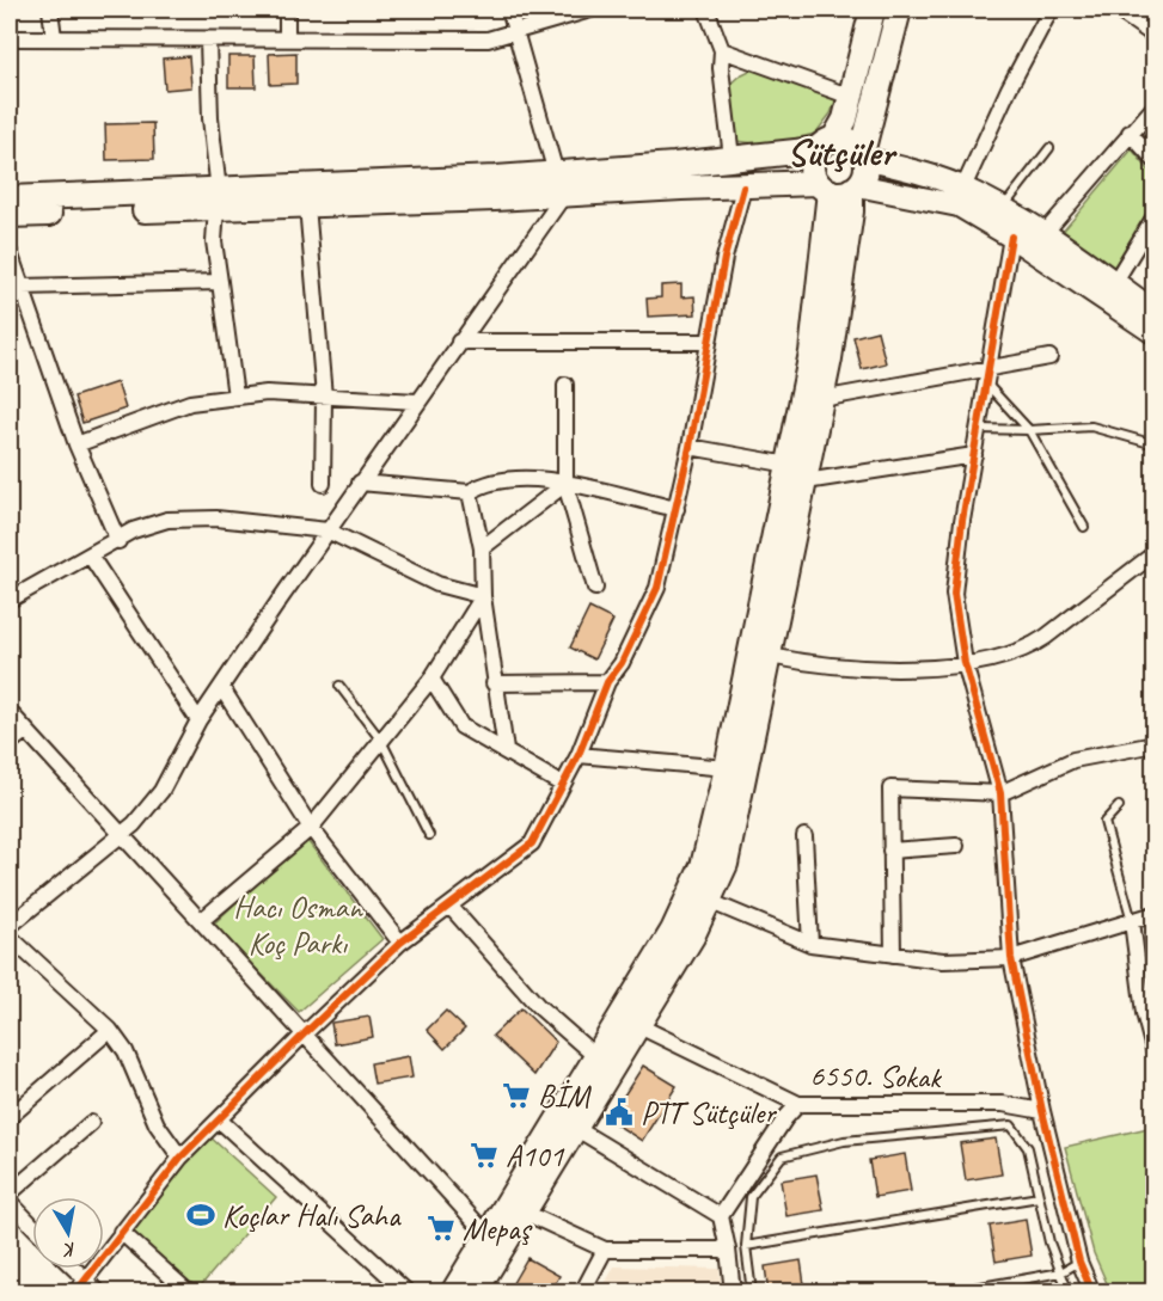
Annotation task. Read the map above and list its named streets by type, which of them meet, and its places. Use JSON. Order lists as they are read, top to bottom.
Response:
{
  "streets": {
    "street": ["6550. Sokak"]
  },
  "districts": ["Sütçüler"],
  "parks": ["Hacı Osman Koç Parkı"],
  "places": {
    "supermarket": ["BİM", "A101", "Mepaş"],
    "public building": ["PTT Sütçüler"],
    "sports": ["Koçlar Halı Saha"]
  },
  "north": "bottom"
}
